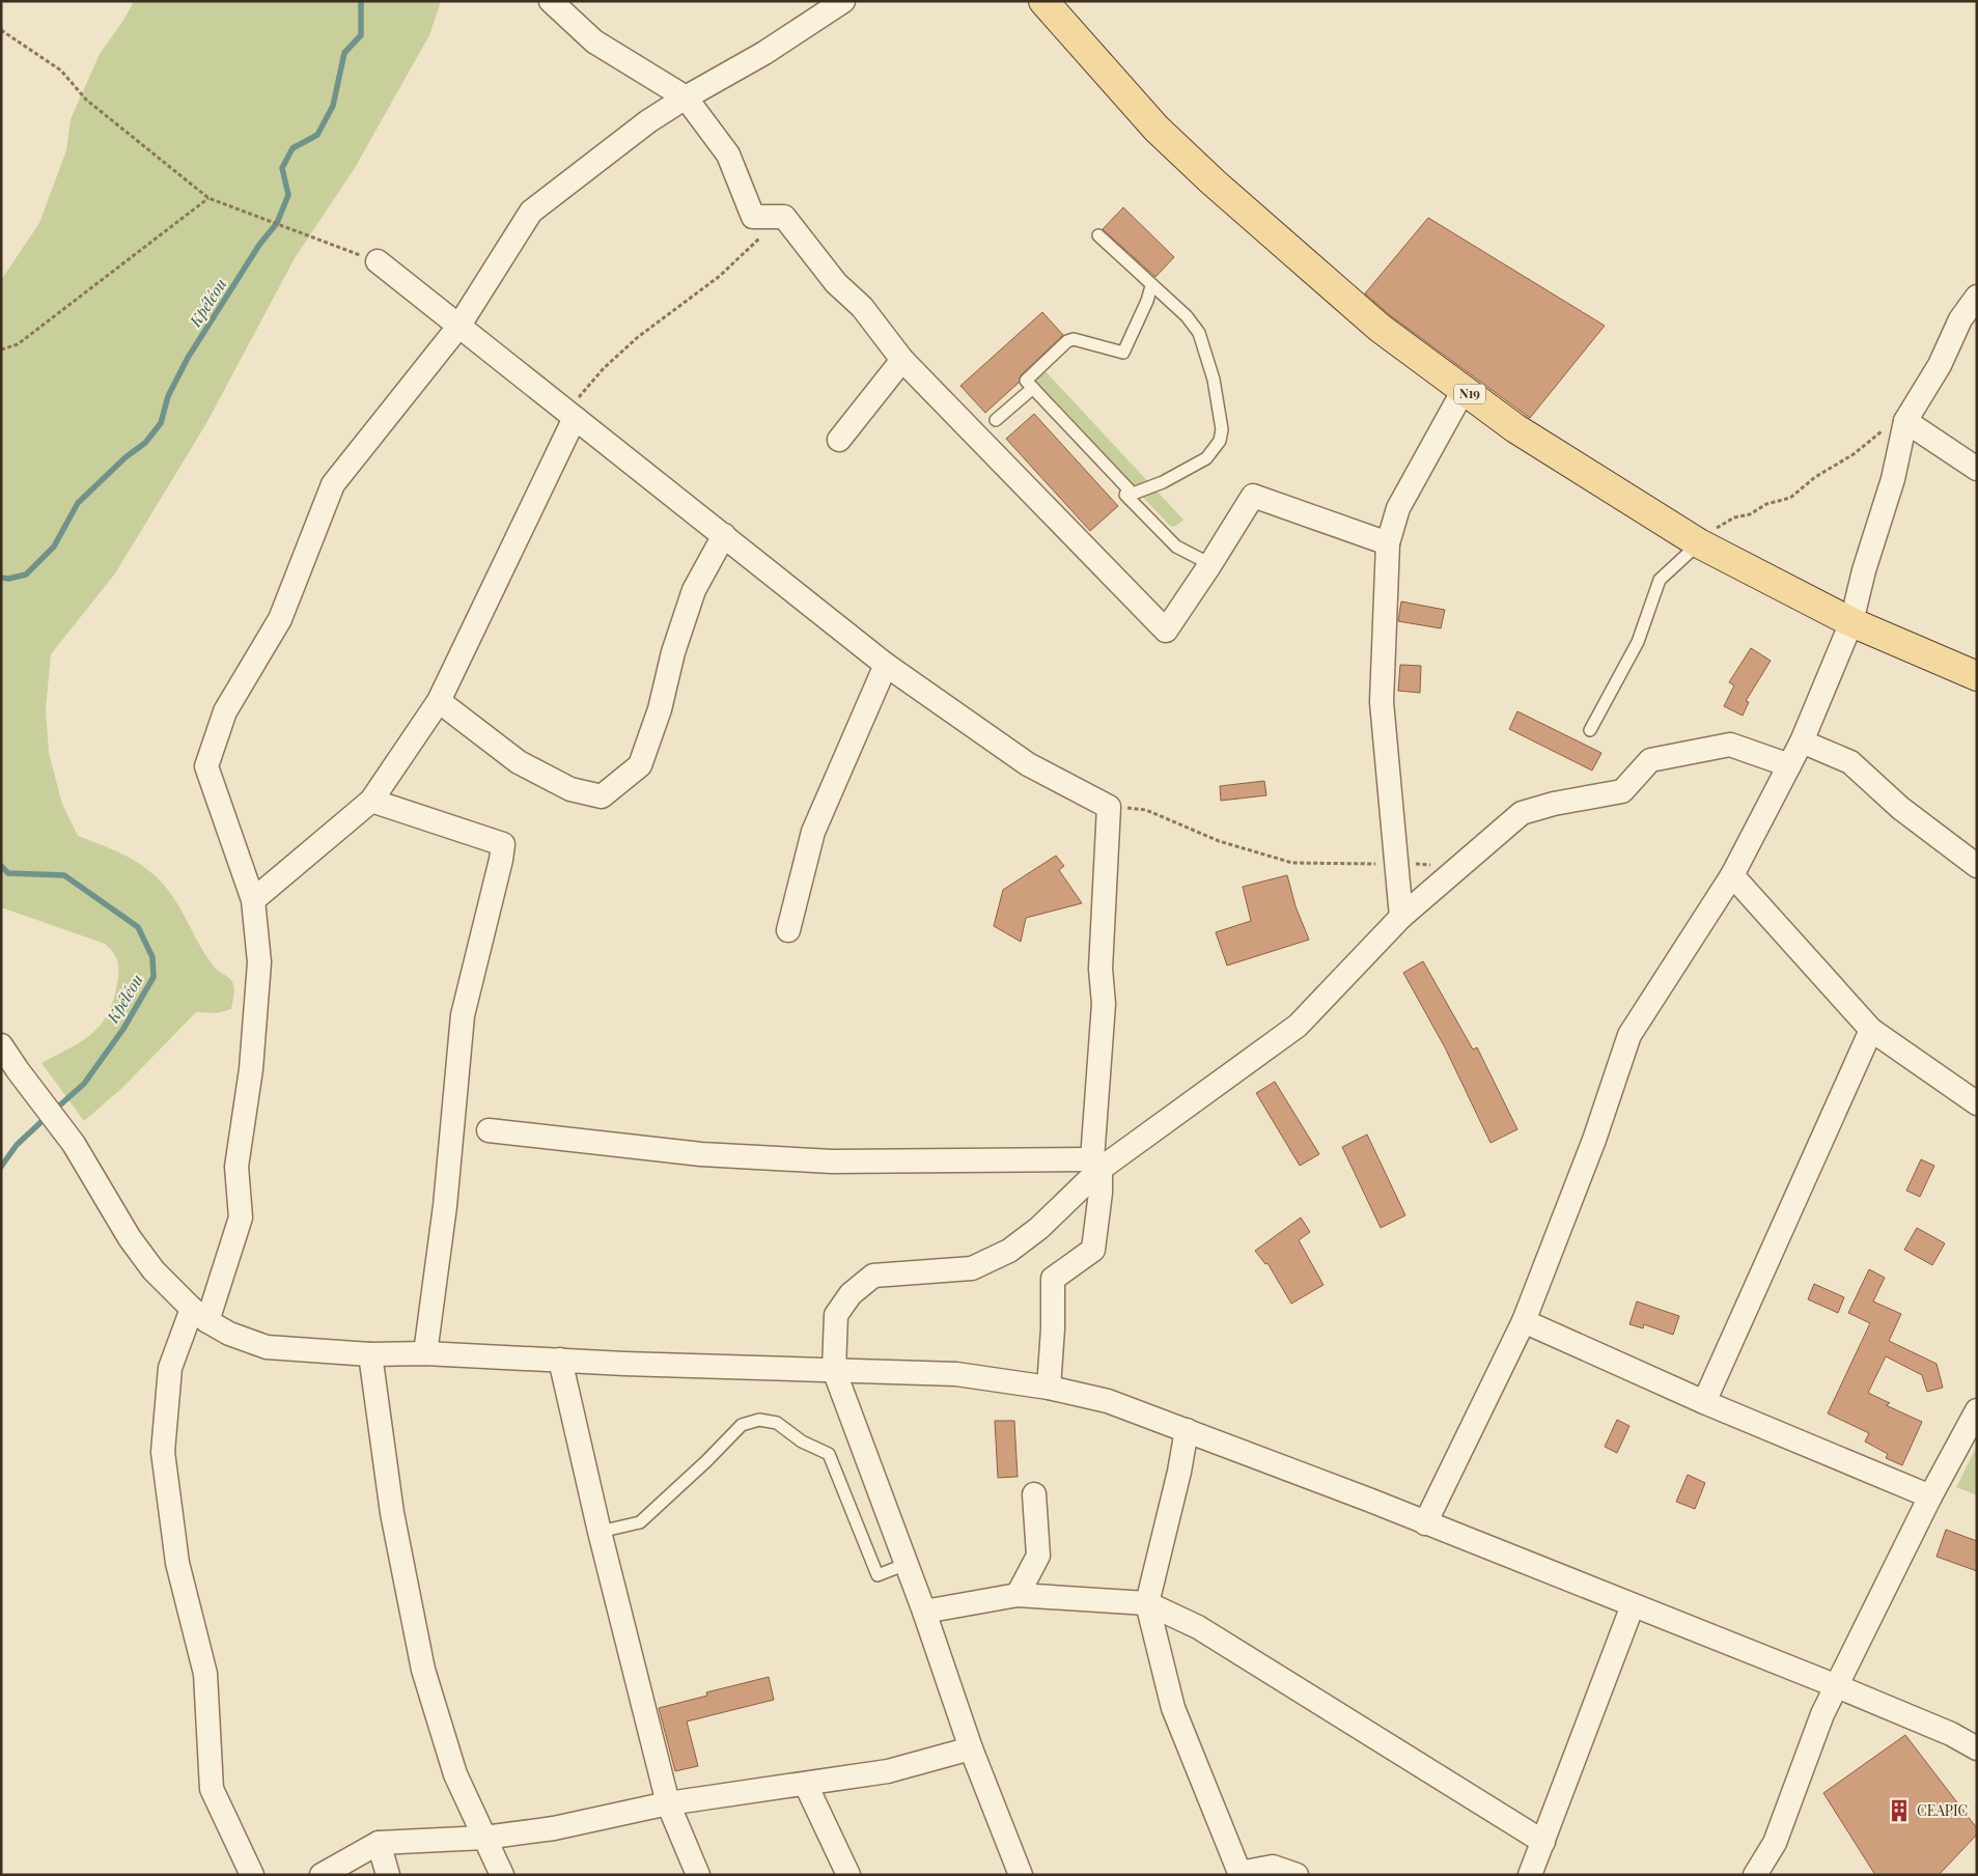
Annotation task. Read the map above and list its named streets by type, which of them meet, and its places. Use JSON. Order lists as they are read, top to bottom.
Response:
{
  "streets": {
    "main road": ["N19"]
  },
  "water": ["Kpéléou"],
  "places": {
    "building": ["CEAPIC"]
  }
}
